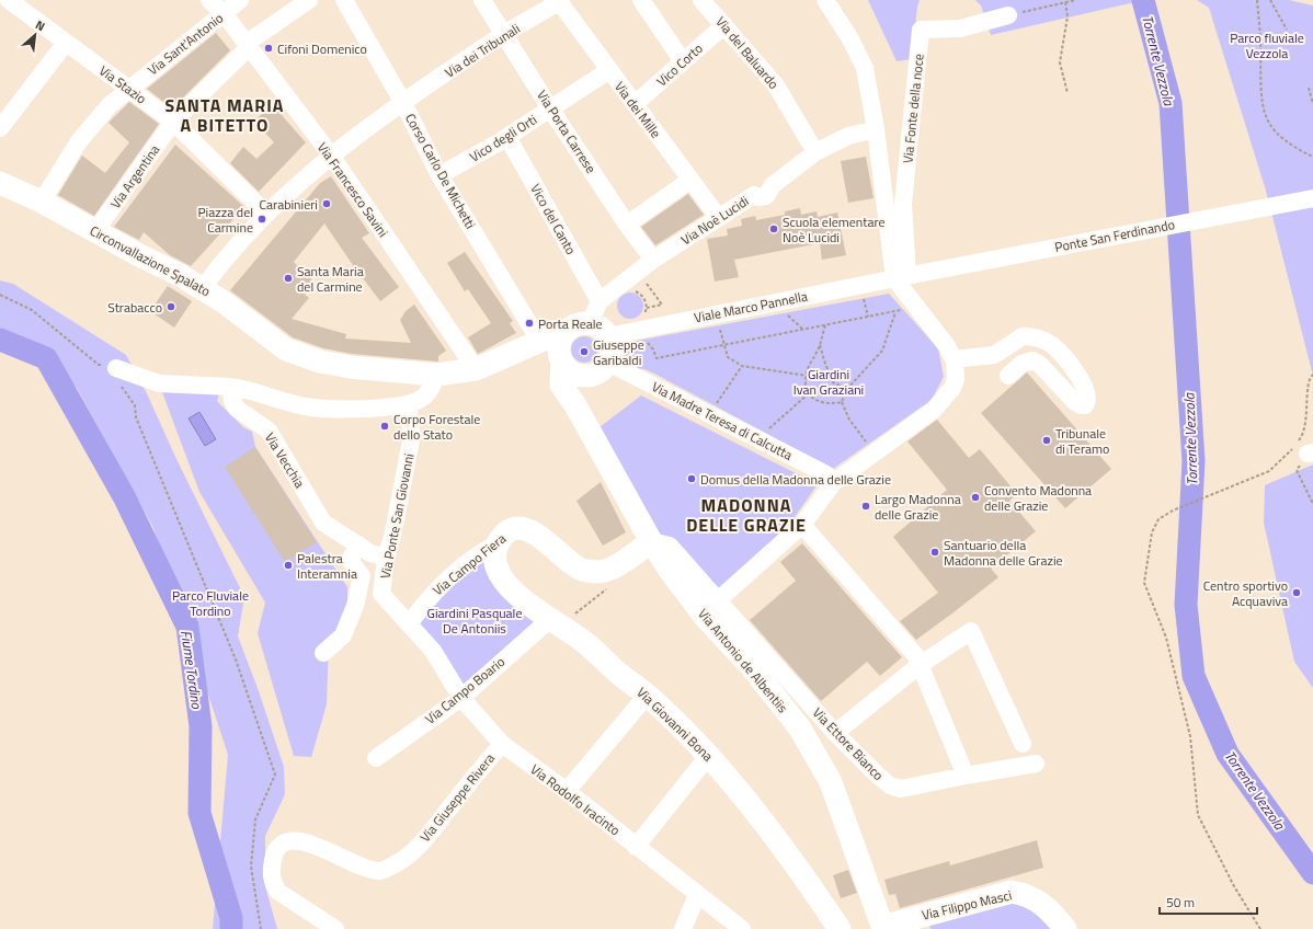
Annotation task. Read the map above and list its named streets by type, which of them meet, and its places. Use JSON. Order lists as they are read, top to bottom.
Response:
{
  "streets": {
    "main road": [
      "Circonvallazione Spalato",
      "Via Campo Fiera",
      "Via Antonio de Albentiis",
      "Via Giovanni Bona",
      "Via Filippo Masci"
    ],
    "street": [
      "Via Sant'Antonio",
      "Via dei Tribunali",
      "Via del Baluardo",
      "Vico Corto",
      "Via Stazio",
      "Via Fonte della noce",
      "Via dei Mille",
      "Via Porta Carrese",
      "Vico degli Orti",
      "Corso Carlo De Michetti",
      "Via Argentina",
      "Via Francesco Savini",
      "Vico del Canto",
      "Via Noè Lucidi",
      "Ponte San Ferdinando",
      "Viale Marco Pannella",
      "Via Madre Teresa di Calcutta",
      "Via Vecchia",
      "Via Ponte San Giovanni",
      "Via Campo Boario",
      "Via Ettore Bianco",
      "Via Giuseppe Rivera",
      "Via Rodolfo Iracinto"
    ]
  },
  "crossings": [
    ["Via Sant'Antonio", "Via Stazio"],
    ["Via Sant'Antonio", "Via Francesco Savini"],
    ["Via Sant'Antonio", "Circonvallazione Spalato"],
    ["Via dei Tribunali", "Via Stazio"],
    ["Via dei Tribunali", "Via dei Mille"],
    ["Via dei Tribunali", "Via Porta Carrese"],
    ["Via dei Tribunali", "Corso Carlo De Michetti"],
    ["Via dei Tribunali", "Via Francesco Savini"],
    ["Via dei Tribunali", "Circonvallazione Spalato"],
    ["Via del Baluardo", "Vico Corto"],
    ["Via del Baluardo", "Via Noè Lucidi"],
    ["Vico Corto", "Via dei Mille"],
    ["Via Stazio", "Via Argentina"],
    ["Via Fonte della noce", "Ponte San Ferdinando"],
    ["Via Fonte della noce", "Viale Marco Pannella"],
    ["Via dei Mille", "Vico degli Orti"],
    ["Via dei Mille", "Via Noè Lucidi"],
    ["Via Porta Carrese", "Vico degli Orti"],
    ["Via Porta Carrese", "Via Noè Lucidi"],
    ["Vico degli Orti", "Corso Carlo De Michetti"],
    ["Vico degli Orti", "Vico del Canto"],
    ["Corso Carlo De Michetti", "Via Noè Lucidi"],
    ["Corso Carlo De Michetti", "Circonvallazione Spalato"],
    ["Corso Carlo De Michetti", "Viale Marco Pannella"],
    ["Corso Carlo De Michetti", "Via Madre Teresa di Calcutta"],
    ["Corso Carlo De Michetti", "Via Antonio de Albentiis"],
    ["Via Argentina", "Via Francesco Savini"],
    ["Via Argentina", "Circonvallazione Spalato"],
    ["Via Francesco Savini", "Circonvallazione Spalato"],
    ["Vico del Canto", "Via Noè Lucidi"],
    ["Via Noè Lucidi", "Circonvallazione Spalato"],
    ["Via Noè Lucidi", "Viale Marco Pannella"],
    ["Via Noè Lucidi", "Via Madre Teresa di Calcutta"],
    ["Via Noè Lucidi", "Via Antonio de Albentiis"],
    ["Ponte San Ferdinando", "Viale Marco Pannella"],
    ["Circonvallazione Spalato", "Viale Marco Pannella"],
    ["Circonvallazione Spalato", "Via Madre Teresa di Calcutta"],
    ["Circonvallazione Spalato", "Via Antonio de Albentiis"],
    ["Viale Marco Pannella", "Via Madre Teresa di Calcutta"],
    ["Viale Marco Pannella", "Via Antonio de Albentiis"],
    ["Via Madre Teresa di Calcutta", "Via Antonio de Albentiis"],
    ["Via Vecchia", "Via Ponte San Giovanni"],
    ["Via Ponte San Giovanni", "Via Campo Fiera"],
    ["Via Ponte San Giovanni", "Via Campo Boario"],
    ["Via Ponte San Giovanni", "Via Rodolfo Iracinto"],
    ["Via Campo Fiera", "Via Antonio de Albentiis"],
    ["Via Campo Fiera", "Via Giovanni Bona"],
    ["Via Campo Fiera", "Via Ettore Bianco"],
    ["Via Antonio de Albentiis", "Via Ettore Bianco"],
    ["Via Antonio de Albentiis", "Via Filippo Masci"],
    ["Via Campo Boario", "Via Giovanni Bona"],
    ["Via Campo Boario", "Via Rodolfo Iracinto"],
    ["Via Giuseppe Rivera", "Via Rodolfo Iracinto"]
  ],
  "districts": ["SANTA MARIA A BITETTO", "MADONNA DELLE GRAZIE"],
  "water": ["Torrente Vezzola", "Fiume Tordino"],
  "parks": [
    "Parco fluviale Vezzola",
    "Giardini Ivan Graziani",
    "Parco Fluviale Tordino",
    "Giardini Pasquale De Antoniis"
  ],
  "places": [
    "Cifoni Domenico",
    "Carabinieri",
    "Piazza del Carmine",
    "Scuola elementare Noè Lucidi",
    "Santa Maria del Carmine",
    "Strabacco",
    "Porta Reale",
    "Giuseppe Garibaldi",
    "Corpo Forestale dello Stato",
    "Tribunale di Teramo",
    "Domus della Madonna delle Grazie",
    "Convento Madonna delle Grazie",
    "Largo Madonna delle Grazie",
    "Santuario della Madonna delle Grazie",
    "Palestra Interamnia",
    "Centro sportivo Acquaviva"
  ],
  "scale_bar": "50 m",
  "north": "top right"
}
